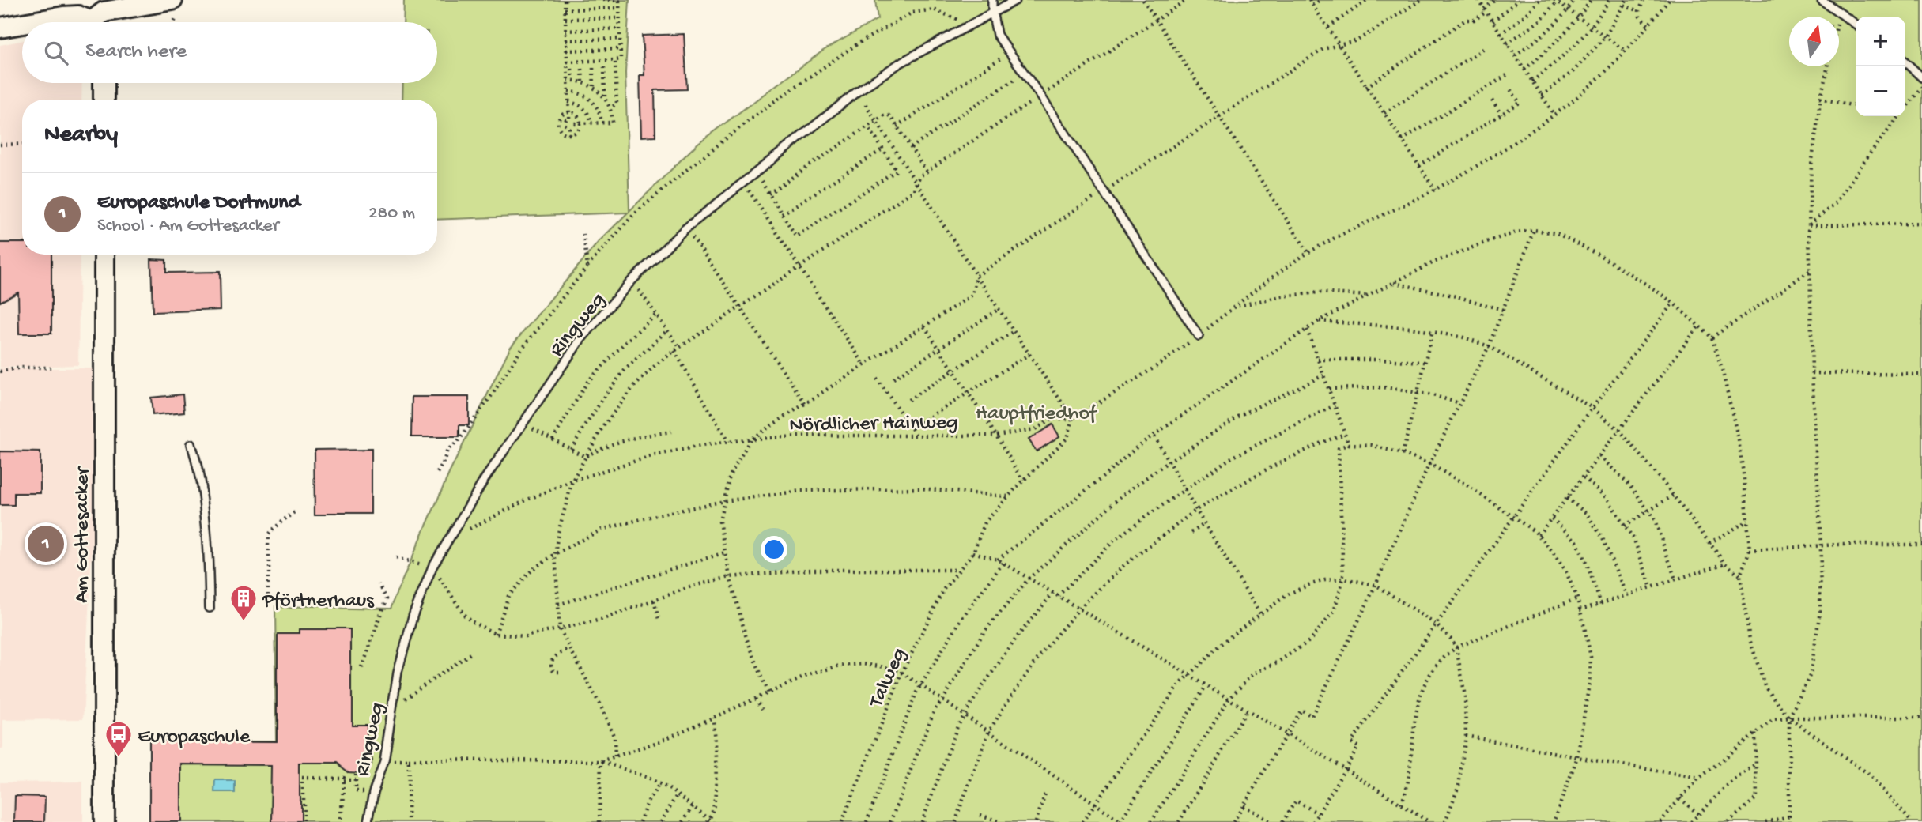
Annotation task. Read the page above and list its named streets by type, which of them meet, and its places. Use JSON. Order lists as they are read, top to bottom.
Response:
{
  "streets": {
    "street": ["Am Gottesacker"],
    "lane": ["Ringweg"],
    "path": ["Nördlicher Hainweg", "Talweg"]
  },
  "crossings": [
    ["Ringweg", "Nördlicher Hainweg"],
    ["Nördlicher Hainweg", "Talweg"]
  ],
  "parks": ["Hauptfriedhof"],
  "places": {
    "building": ["Pförtnerhaus"],
    "bus stop": ["Europaschule"]
  },
  "north": "top",
  "page": {
    "map_buttons": ["+", "−"],
    "search": "Search here",
    "heading": "Nearby",
    "list": [
      {
        "mark": "1",
        "name": "Europaschule Dortmund",
        "note": "School · Am Gottesacker",
        "value": "280 m"
      }
    ],
    "pins": "1"
  }
}
